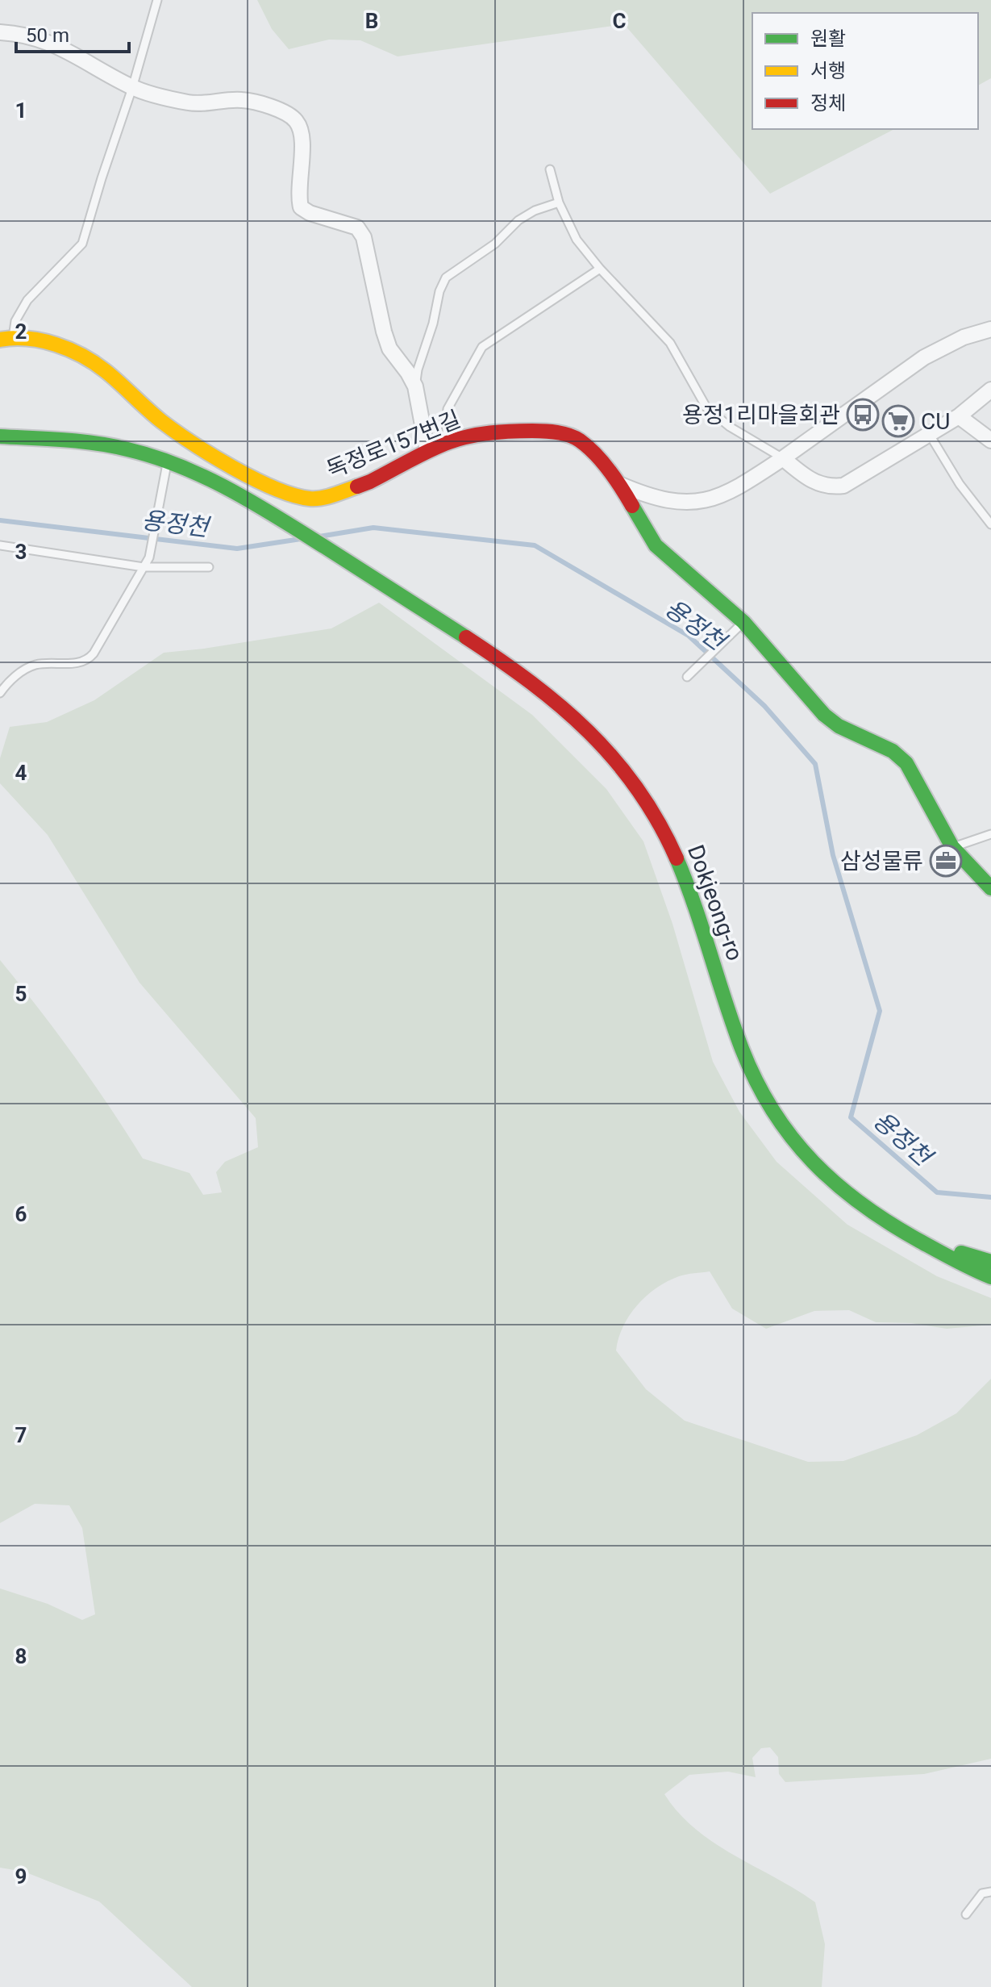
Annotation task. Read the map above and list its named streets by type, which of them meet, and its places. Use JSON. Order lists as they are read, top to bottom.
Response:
{
  "streets": {
    "street": ["독정로157번길", "Dokjeong-ro"]
  },
  "water": ["용정천"],
  "places": {
    "bus stop": ["용정1리마을회관"],
    "supermarket": ["CU"],
    "office": ["삼성물류"]
  },
  "legend": ["원활", "서행", "정체"],
  "scale_bar": "50 m",
  "grid": {
    "columns": ["B", "C"],
    "rows": [
      "1",
      "2",
      "3",
      "4",
      "5",
      "6",
      "7",
      "8",
      "9"
    ]
  }
}
